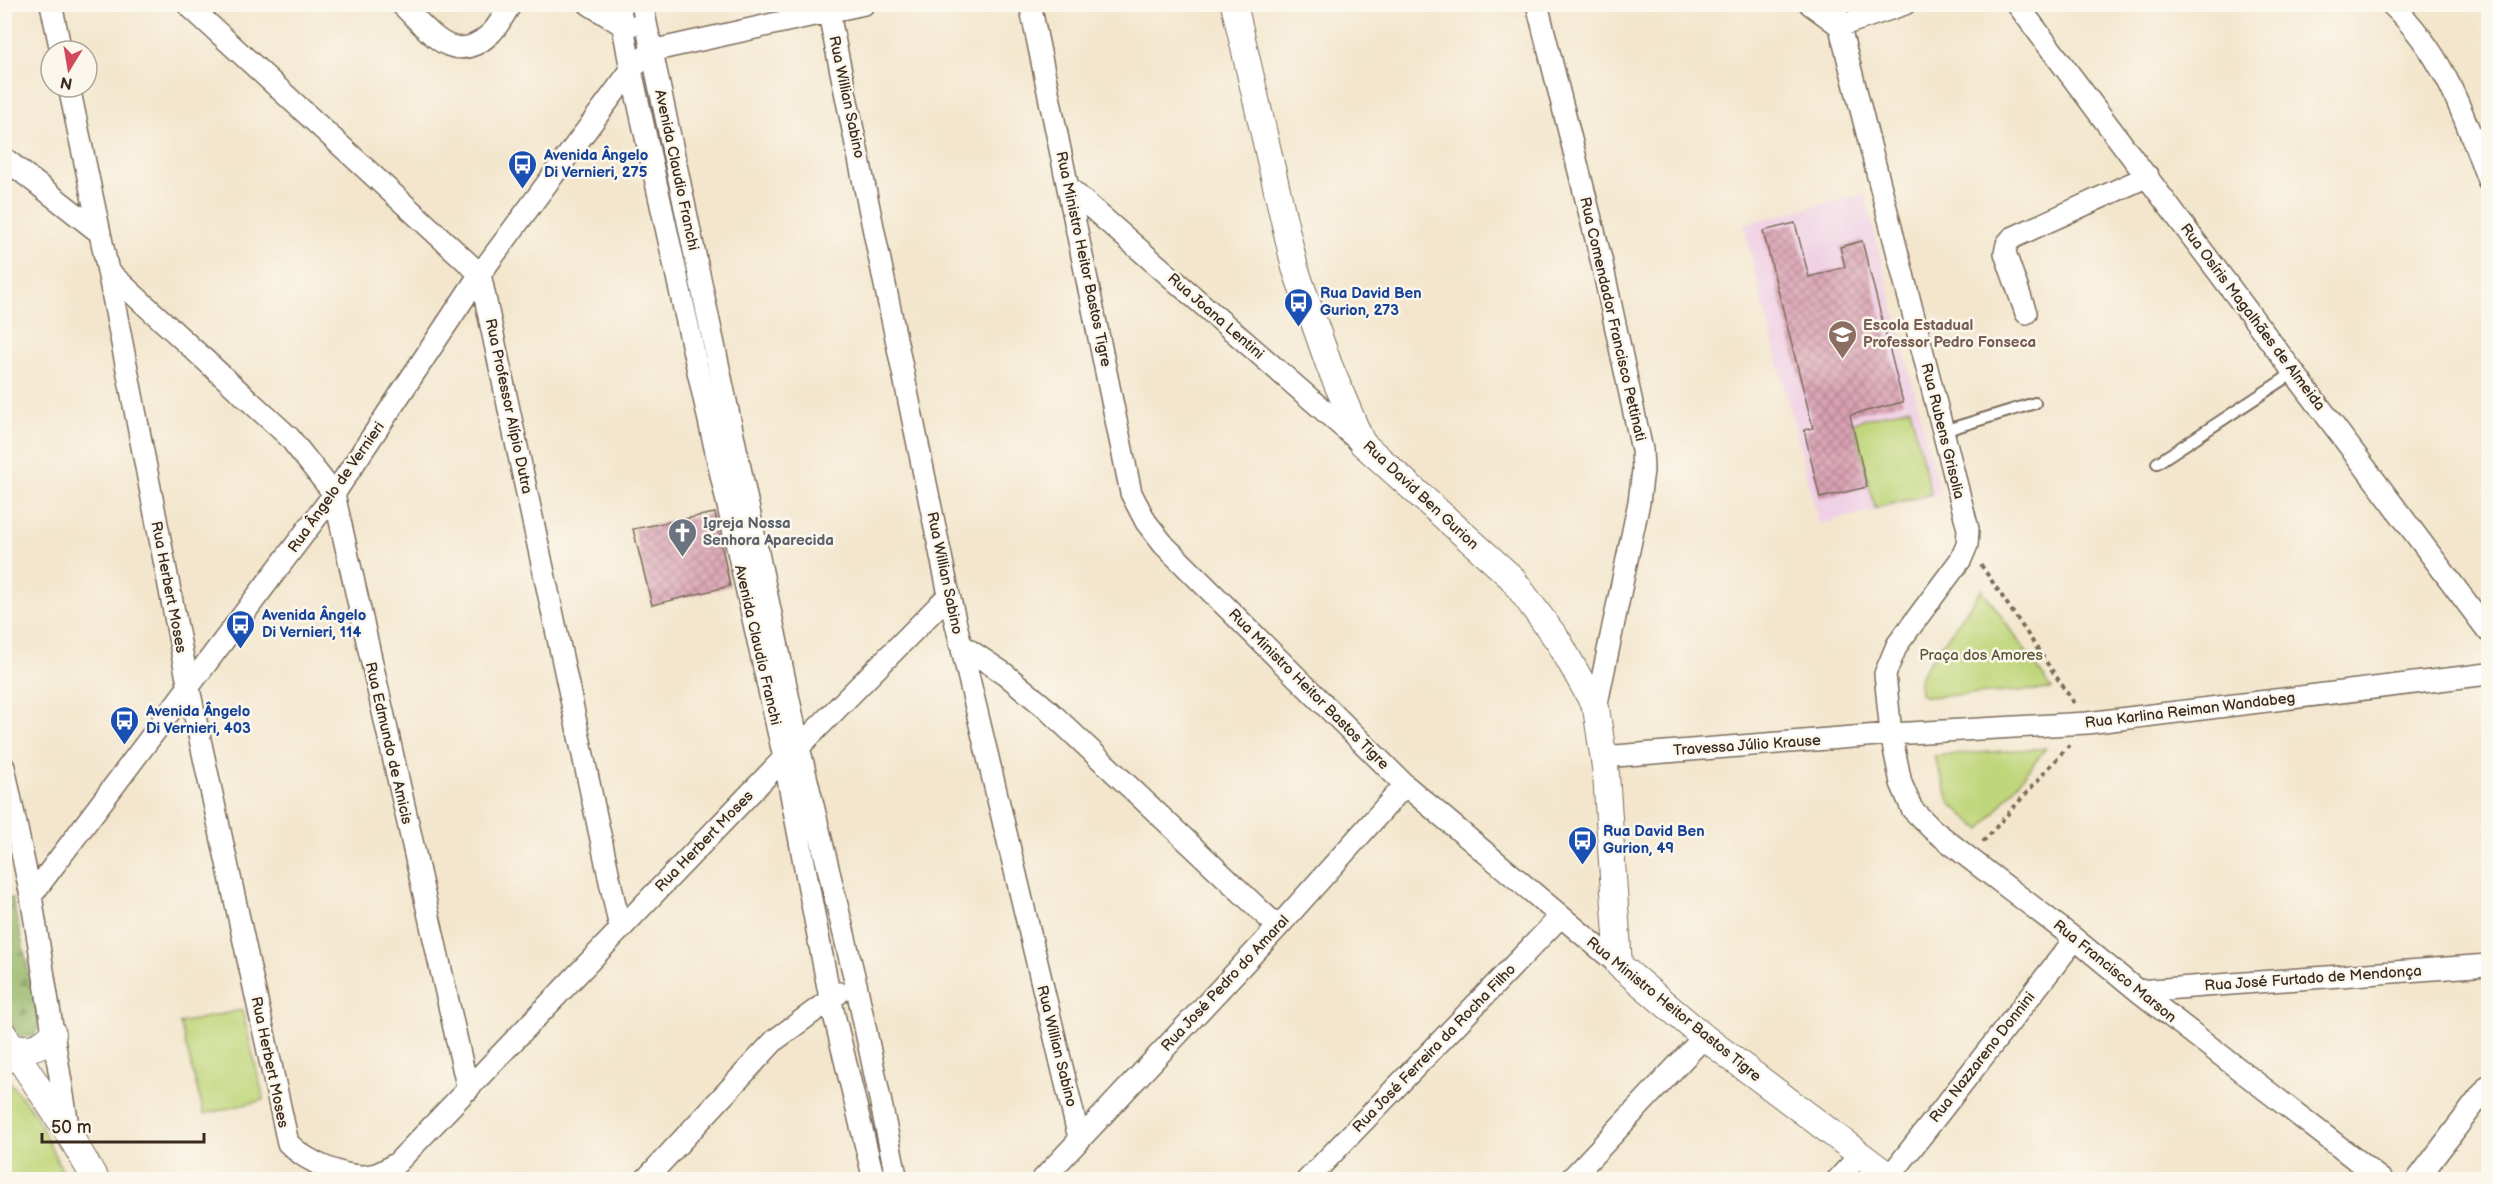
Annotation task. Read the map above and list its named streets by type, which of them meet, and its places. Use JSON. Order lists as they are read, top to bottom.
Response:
{
  "streets": {
    "street": [
      "Rua Willian Sabino",
      "Avenida Claudio Franchi",
      "Rua Ministro Heitor Bastos Tigre",
      "Rua Joana Lentini",
      "Rua Osíris Magalhães de Almeida",
      "Rua Comendador Francisco Pettinati",
      "Rua Professor Alípio Dutra",
      "Rua Rubens Grisolia",
      "Rua Ângelo de Vernieri",
      "Rua David Ben Gurion",
      "Rua Herbert Moses",
      "Rua Karlina Reiman Wandabeg",
      "Rua Edmundo de Amicis",
      "Travessa Júlio Krause",
      "Rua Francisco Marson",
      "Rua José Furtado de Mendonça",
      "Rua José Pedro do Amaral",
      "Rua José Ferreira da Rocha Filho",
      "Rua Nazzareno Donnini"
    ]
  },
  "crossings": [
    ["Rua Willian Sabino", "Rua Herbert Moses"],
    ["Rua Willian Sabino", "Rua José Pedro do Amaral"],
    ["Avenida Claudio Franchi", "Rua Ângelo de Vernieri"],
    ["Avenida Claudio Franchi", "Rua Herbert Moses"],
    ["Rua Ministro Heitor Bastos Tigre", "Rua Joana Lentini"],
    ["Rua Ministro Heitor Bastos Tigre", "Rua David Ben Gurion"],
    ["Rua Ministro Heitor Bastos Tigre", "Rua José Pedro do Amaral"],
    ["Rua Ministro Heitor Bastos Tigre", "Rua José Ferreira da Rocha Filho"],
    ["Rua Ministro Heitor Bastos Tigre", "Rua Nazzareno Donnini"],
    ["Rua Joana Lentini", "Rua David Ben Gurion"],
    ["Rua Comendador Francisco Pettinati", "Rua David Ben Gurion"],
    ["Rua Professor Alípio Dutra", "Rua Ângelo de Vernieri"],
    ["Rua Professor Alípio Dutra", "Rua Herbert Moses"],
    ["Rua Ângelo de Vernieri", "Rua Herbert Moses"],
    ["Rua Ângelo de Vernieri", "Rua Edmundo de Amicis"],
    ["Rua David Ben Gurion", "Travessa Júlio Krause"],
    ["Rua Herbert Moses", "Rua Edmundo de Amicis"],
    ["Rua Karlina Reiman Wandabeg", "Travessa Júlio Krause"],
    ["Rua Karlina Reiman Wandabeg", "Rua Francisco Marson"],
    ["Travessa Júlio Krause", "Rua Francisco Marson"],
    ["Rua Francisco Marson", "Rua José Furtado de Mendonça"],
    ["Rua Francisco Marson", "Rua Nazzareno Donnini"]
  ],
  "parks": ["Praça dos Amores"],
  "places": {
    "bus stop": [
      "Avenida Ângelo Di Vernieri, 275",
      "Rua David Ben Gurion, 273",
      "Avenida Ângelo Di Vernieri, 114",
      "Avenida Ângelo Di Vernieri, 403",
      "Rua David Ben Gurion, 49"
    ],
    "school or university": ["Escola Estadual Professor Pedro Fonseca"],
    "church": ["Igreja Nossa Senhora Aparecida"]
  },
  "scale_bar": "50 m",
  "north": "bottom"
}
